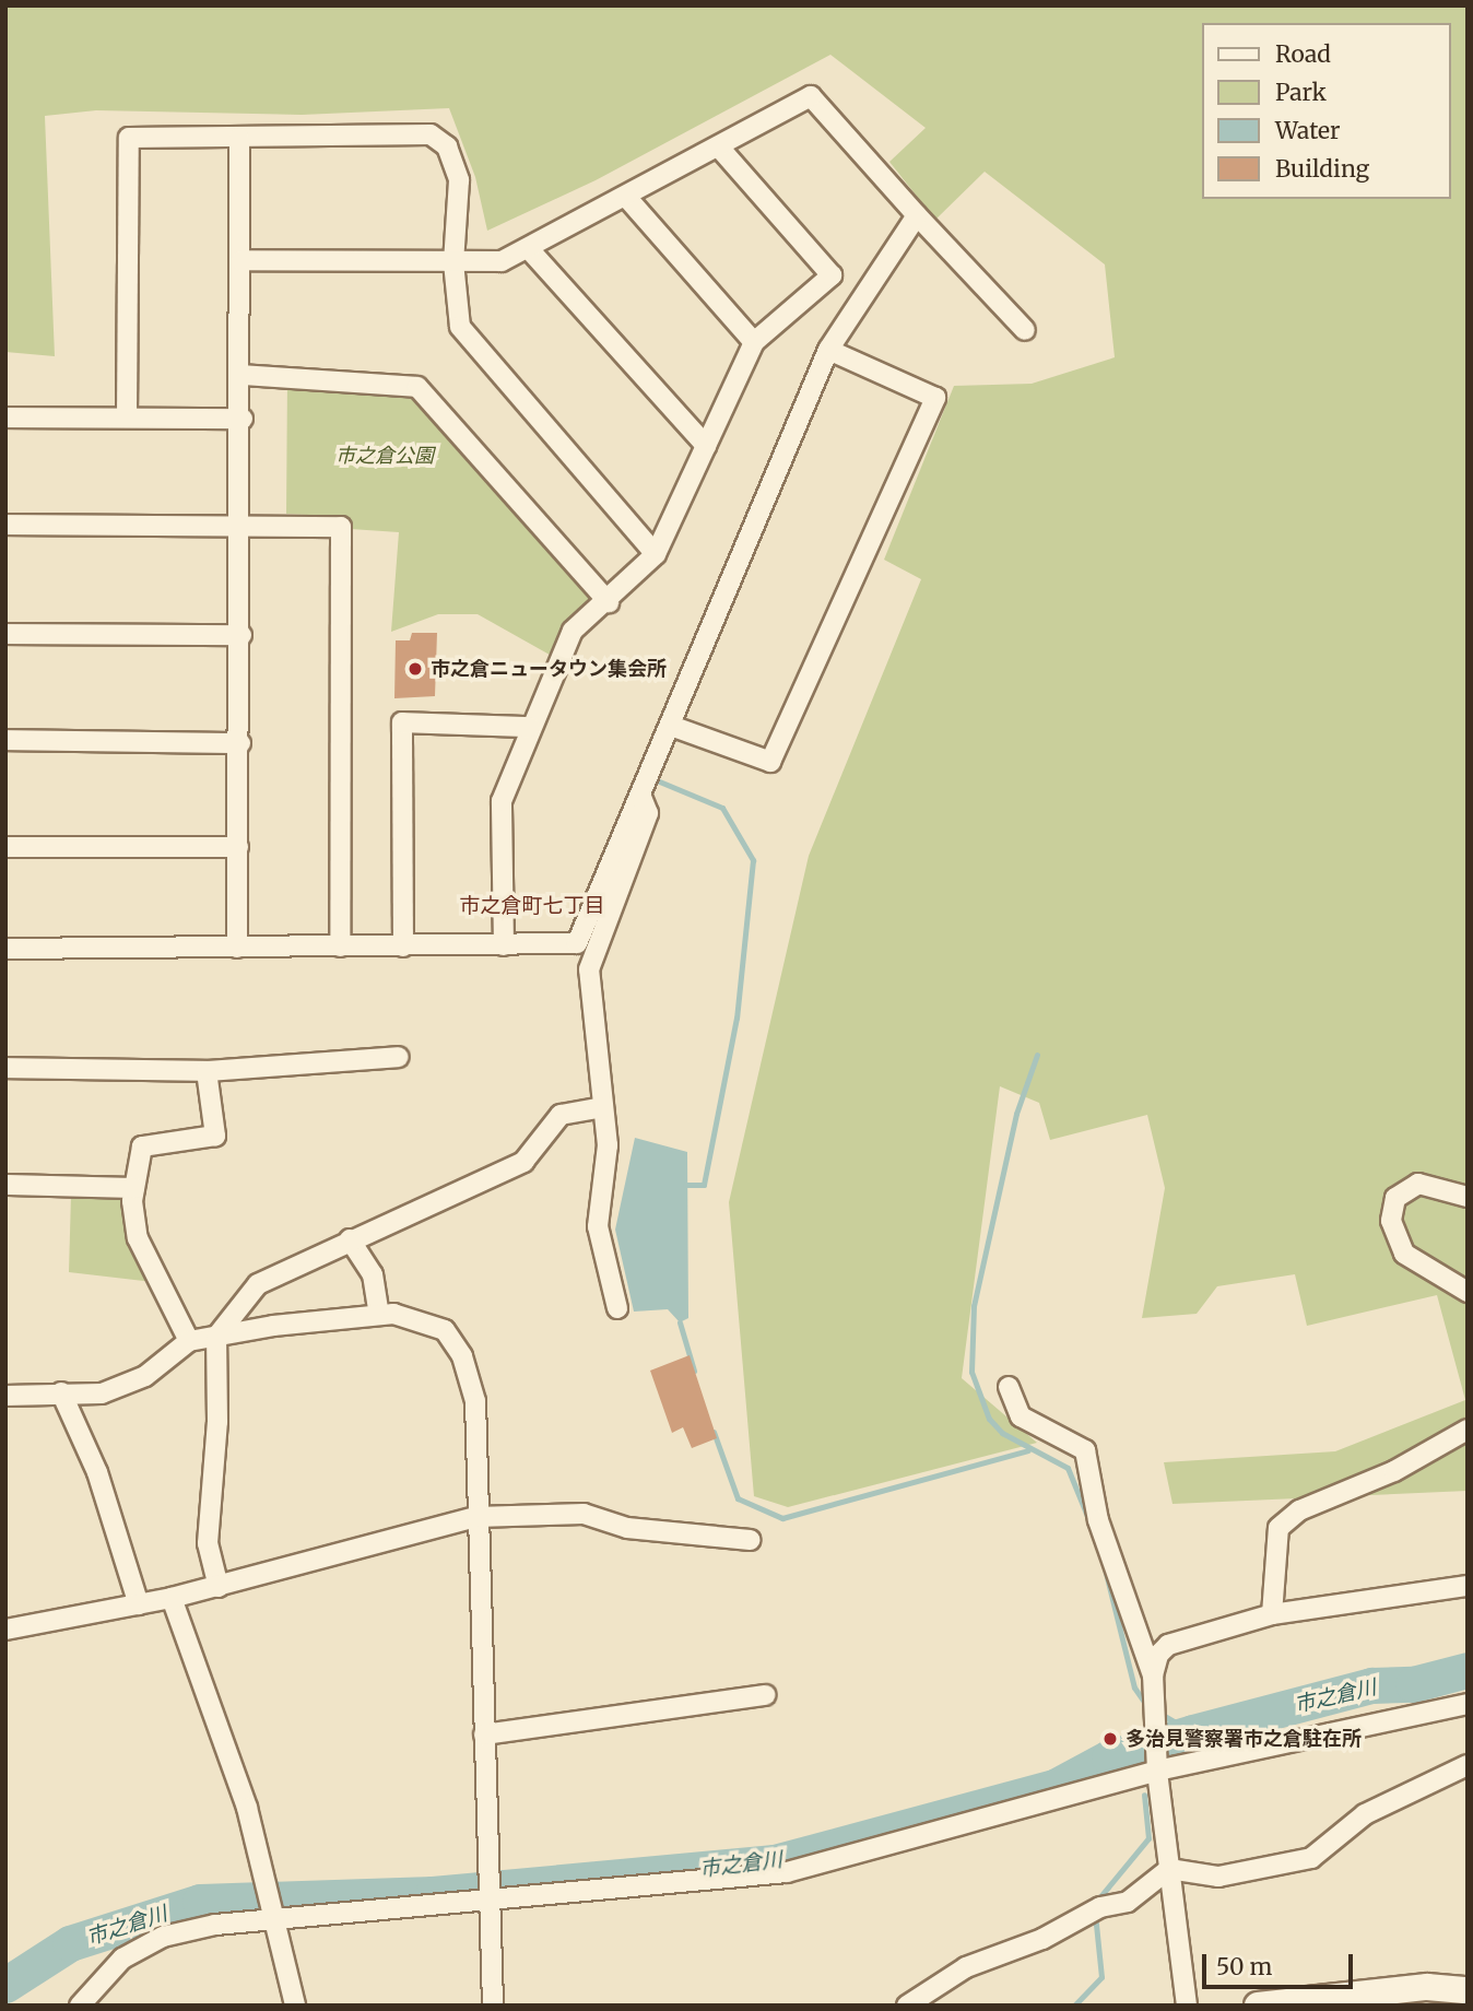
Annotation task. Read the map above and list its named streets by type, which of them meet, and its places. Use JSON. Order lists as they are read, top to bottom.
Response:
{
  "districts": ["市之倉町七丁目"],
  "water": ["市之倉川"],
  "parks": ["市之倉公園"],
  "places": ["市之倉ニュータウン集会所", "多治見警察署市之倉駐在所"],
  "legend": [
    "Road",
    "Park",
    "Water",
    "Building"
  ],
  "scale_bar": "50 m"
}
